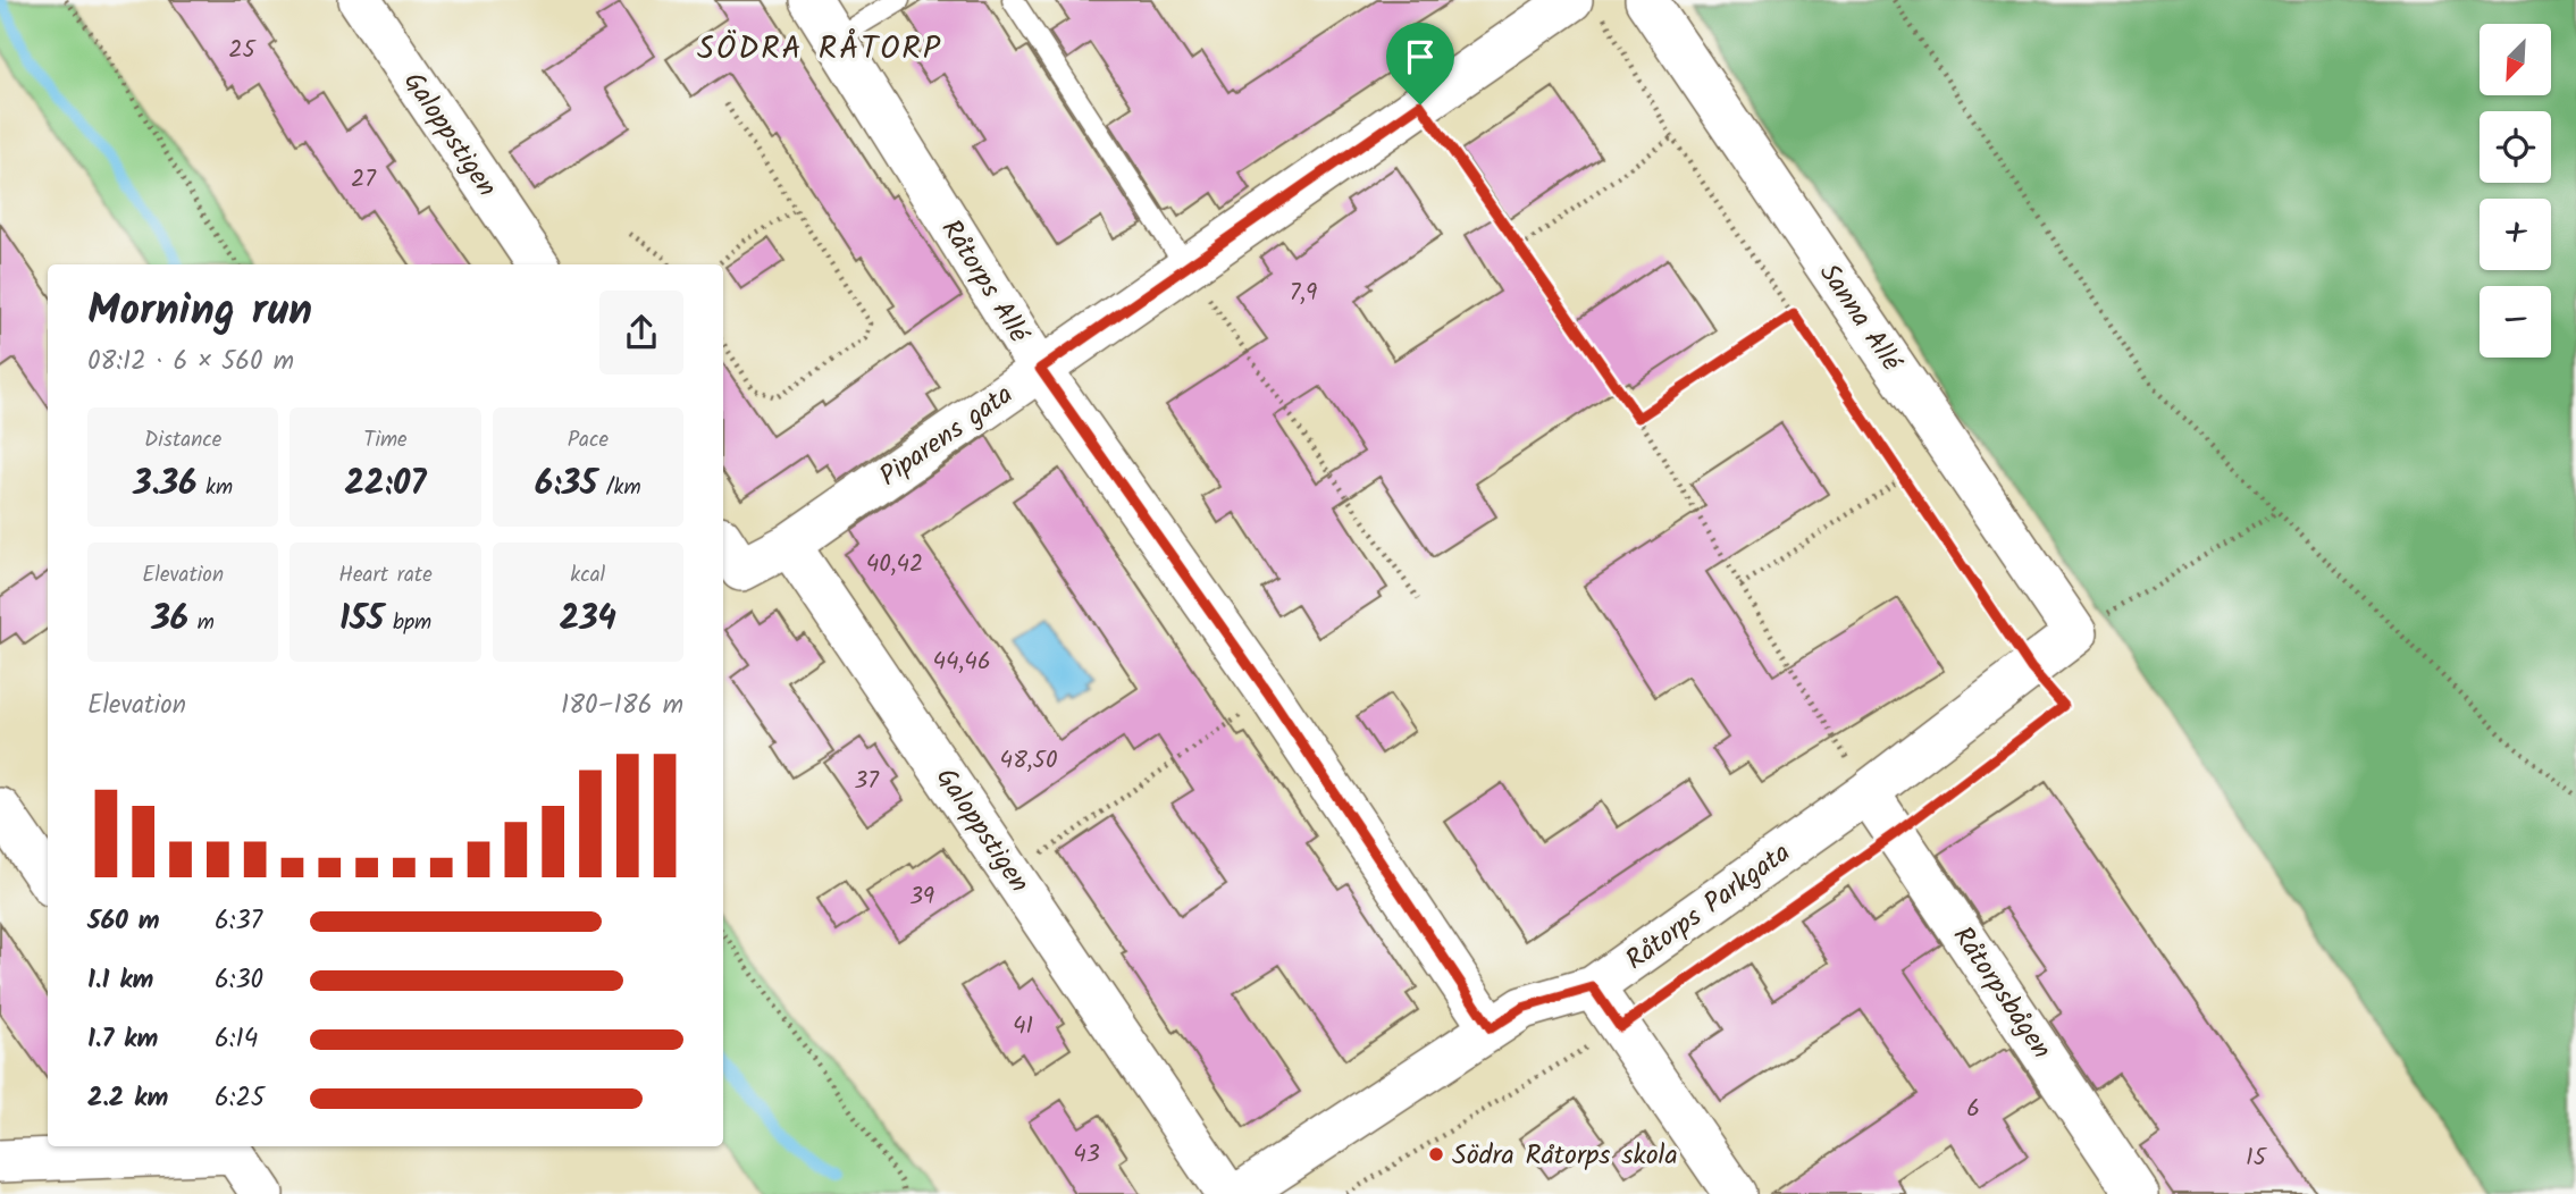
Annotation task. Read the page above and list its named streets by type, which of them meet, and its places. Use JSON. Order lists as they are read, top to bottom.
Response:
{
  "streets": {
    "street": [
      "Galoppstigen",
      "Råtorps Allé",
      "Sanna Allé",
      "Piparens gata",
      "Råtorps Parkgata",
      "Råtorpsbågen"
    ]
  },
  "crossings": [
    ["Galoppstigen", "Piparens gata"],
    ["Råtorps Allé", "Piparens gata"],
    ["Råtorps Allé", "Råtorps Parkgata"],
    ["Sanna Allé", "Råtorps Parkgata"],
    ["Råtorps Parkgata", "Råtorpsbågen"]
  ],
  "districts": ["SÖDRA RÅTORP"],
  "places": ["Södra Råtorps skola"],
  "house_numbers": [
    "25",
    "27",
    "7,9",
    "40,42",
    "44,46",
    "48,50",
    "37",
    "39",
    "41",
    "6",
    "43",
    "15"
  ],
  "north": "bottom left",
  "page": {
    "map_buttons": ["+", "−"],
    "heading": ["Morning run", "08:12 · 6 × 560 m"],
    "stats": [
      ["Distance", "3.36 km"],
      ["Time", "22:07"],
      ["Pace", "6:35 /km"],
      ["Elevation", "36 m"],
      ["Heart rate", "155 bpm"],
      ["kcal", "234"]
    ],
    "chart": ["Elevation", "180–186 m"],
    "list": [
      {
        "name": "560 m",
        "note": "6:37"
      },
      {
        "name": "1.1 km",
        "note": "6:30"
      },
      {
        "name": "1.7 km",
        "note": "6:14"
      },
      {
        "name": "2.2 km",
        "note": "6:25"
      }
    ]
  }
}
